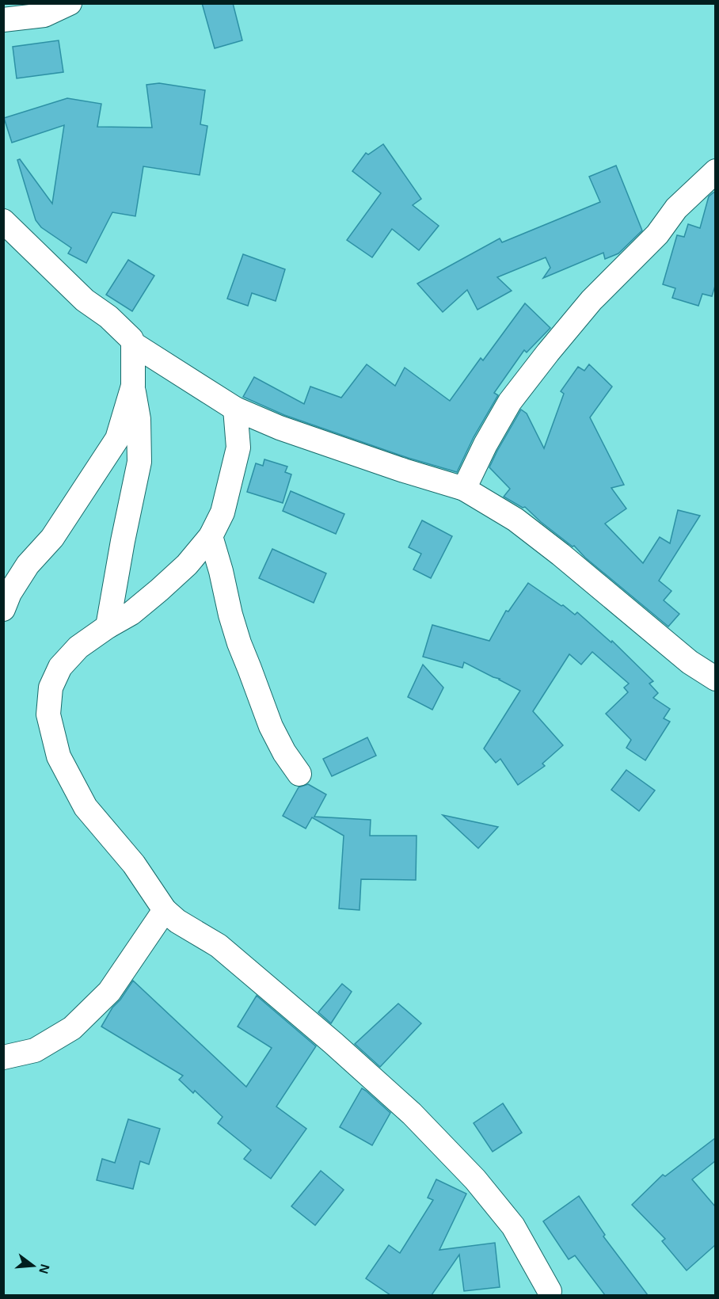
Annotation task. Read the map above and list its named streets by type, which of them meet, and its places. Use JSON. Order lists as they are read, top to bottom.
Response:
{
  "north": "right"
}
